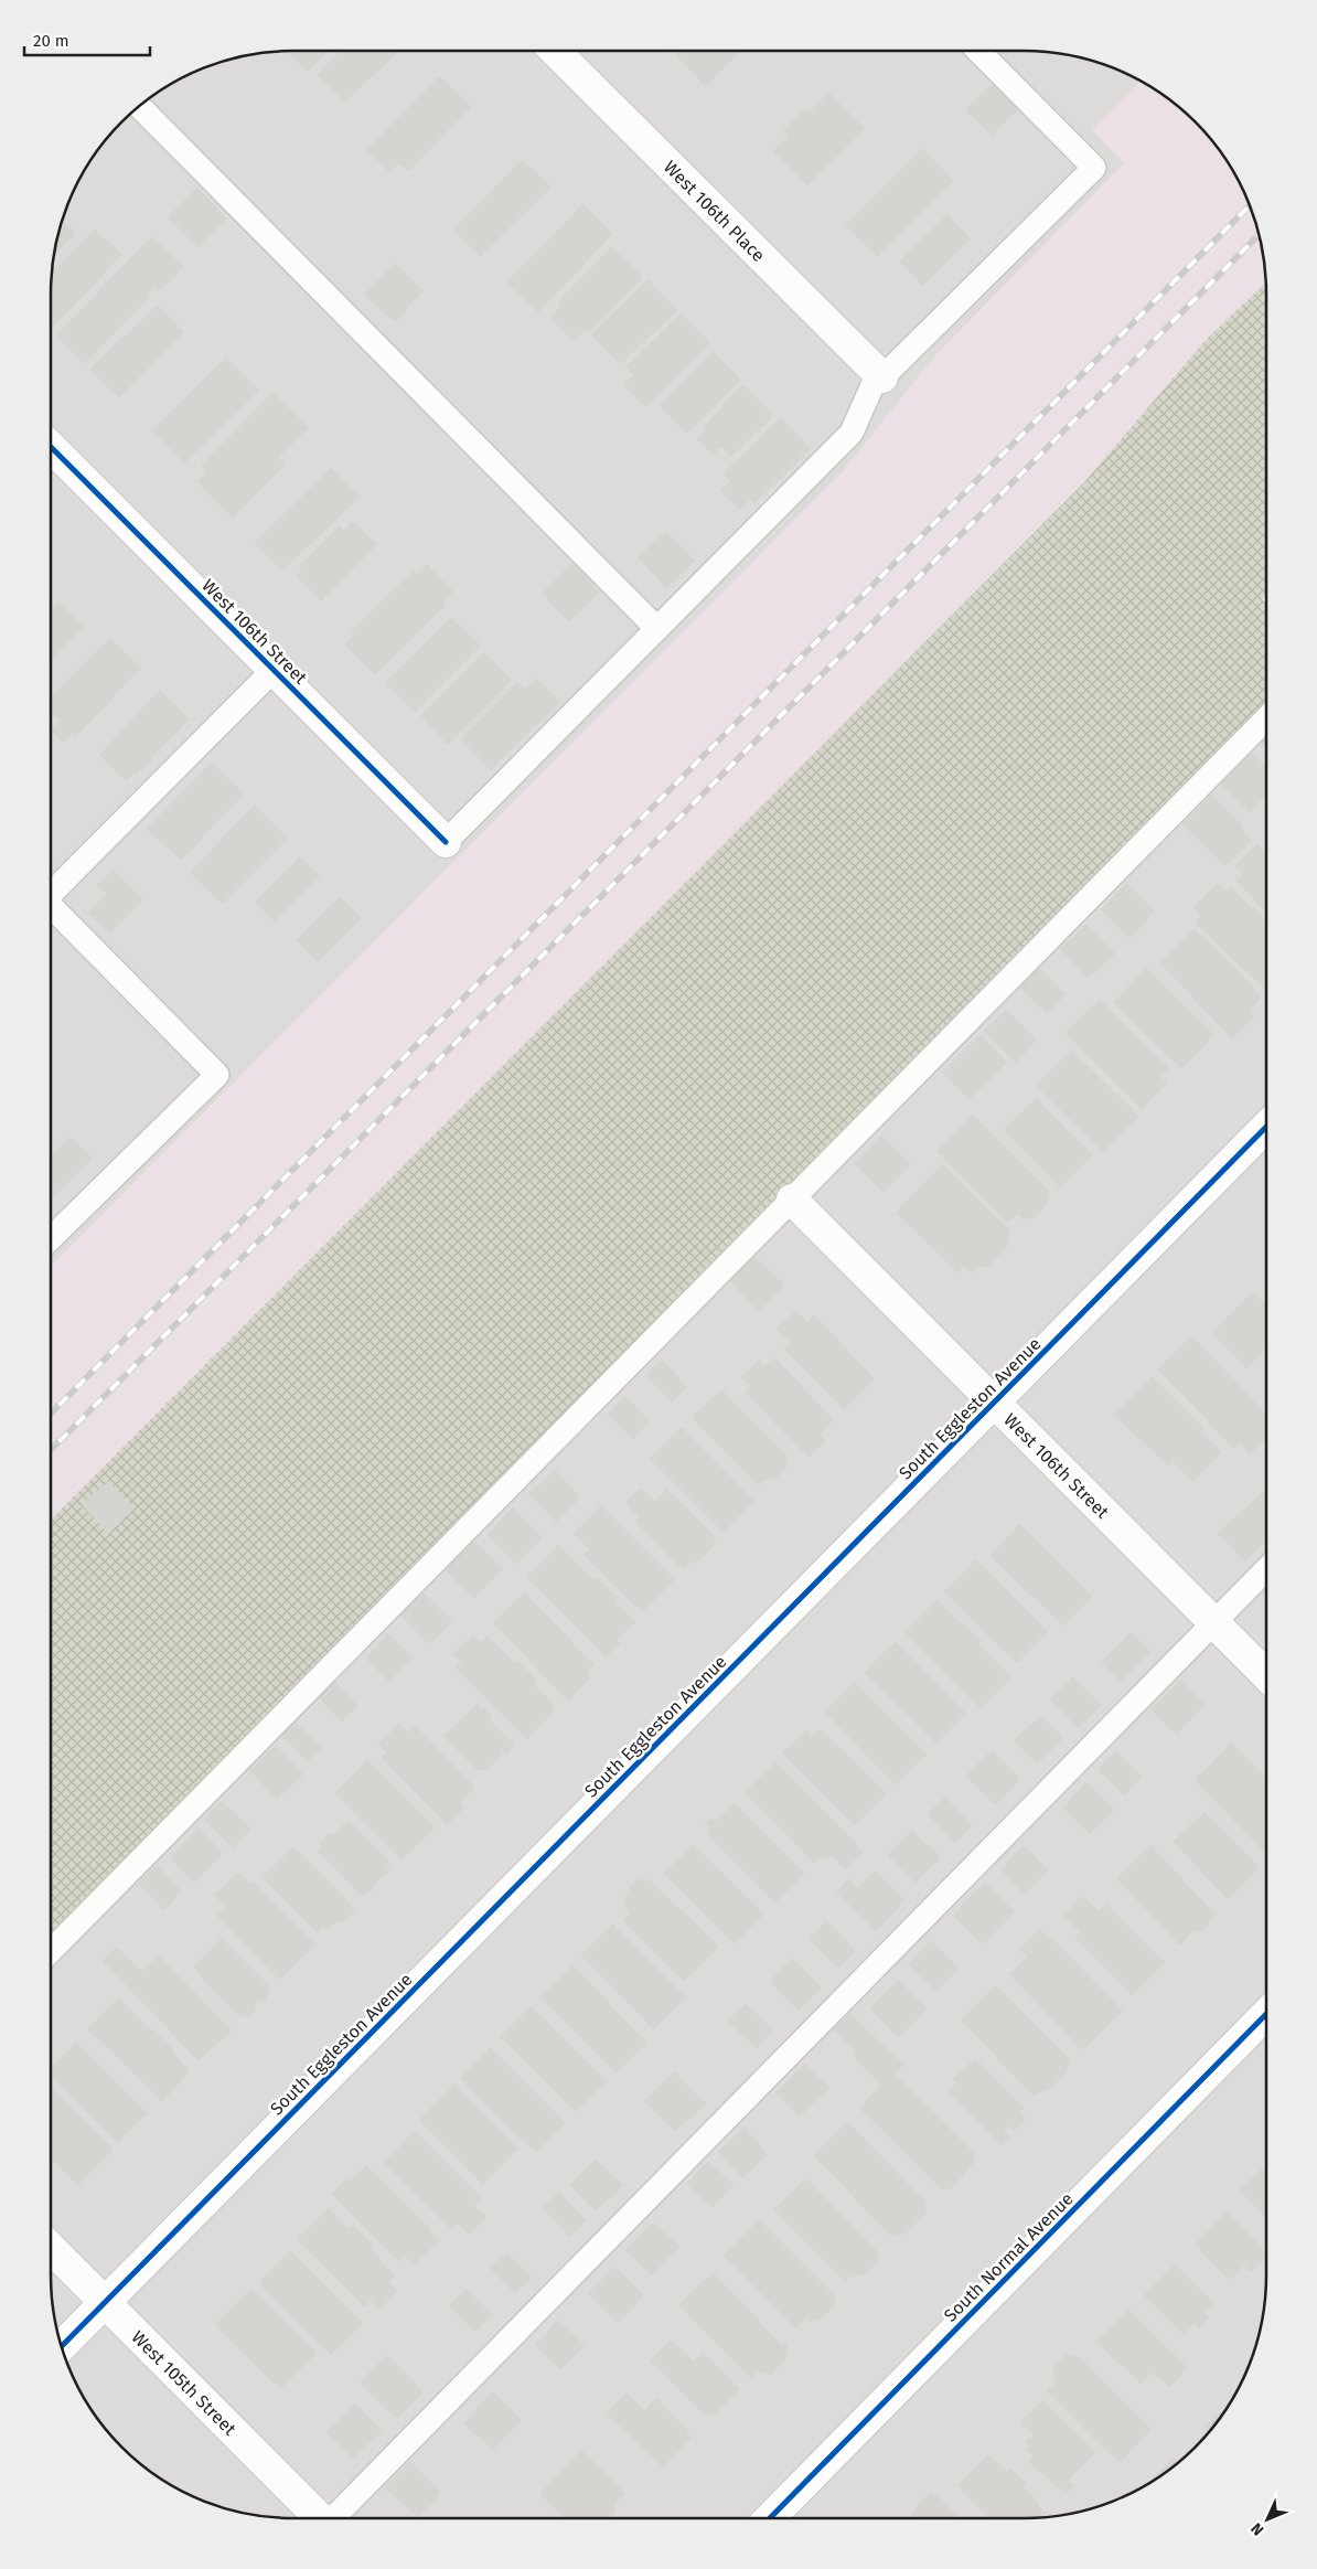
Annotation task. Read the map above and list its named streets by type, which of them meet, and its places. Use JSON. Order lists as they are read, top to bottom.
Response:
{
  "streets": {
    "street": [
      "West 106th Place",
      "West 106th Street",
      "South Eggleston Avenue",
      "South Normal Avenue",
      "West 105th Street"
    ]
  },
  "crossings": [
    ["West 106th Street", "South Eggleston Avenue"],
    ["South Eggleston Avenue", "West 105th Street"]
  ],
  "scale_bar": "20 m",
  "north": "bottom left"
}
